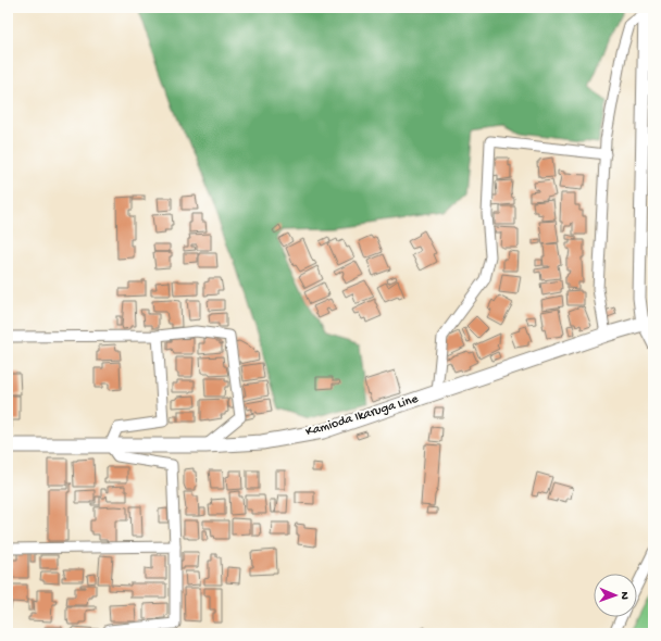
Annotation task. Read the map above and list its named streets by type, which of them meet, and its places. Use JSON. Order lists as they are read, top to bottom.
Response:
{
  "streets": {
    "main road": ["Kamioda Ikaruga Line"]
  },
  "north": "right"
}
